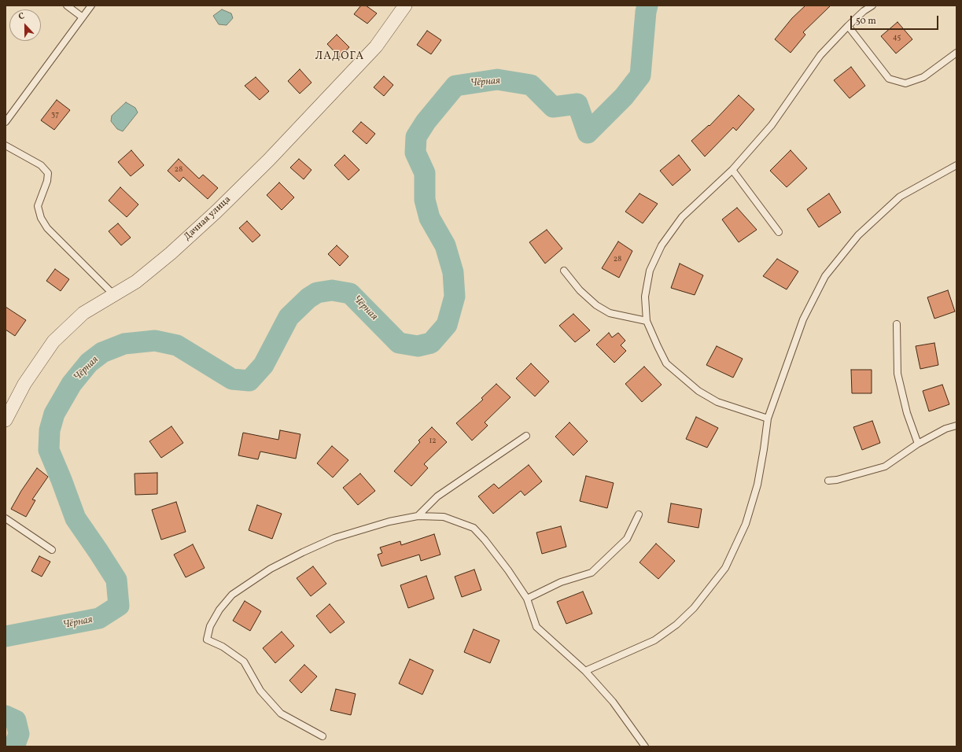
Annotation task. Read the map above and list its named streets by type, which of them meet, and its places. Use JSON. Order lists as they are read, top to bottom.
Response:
{
  "streets": {
    "street": ["Дачная улица"]
  },
  "districts": ["ЛАДОГА"],
  "water": ["Чёрная"],
  "house_numbers": [
    "45",
    "37",
    "28",
    "28",
    "12"
  ],
  "scale_bar": "50 m",
  "north": "top"
}
